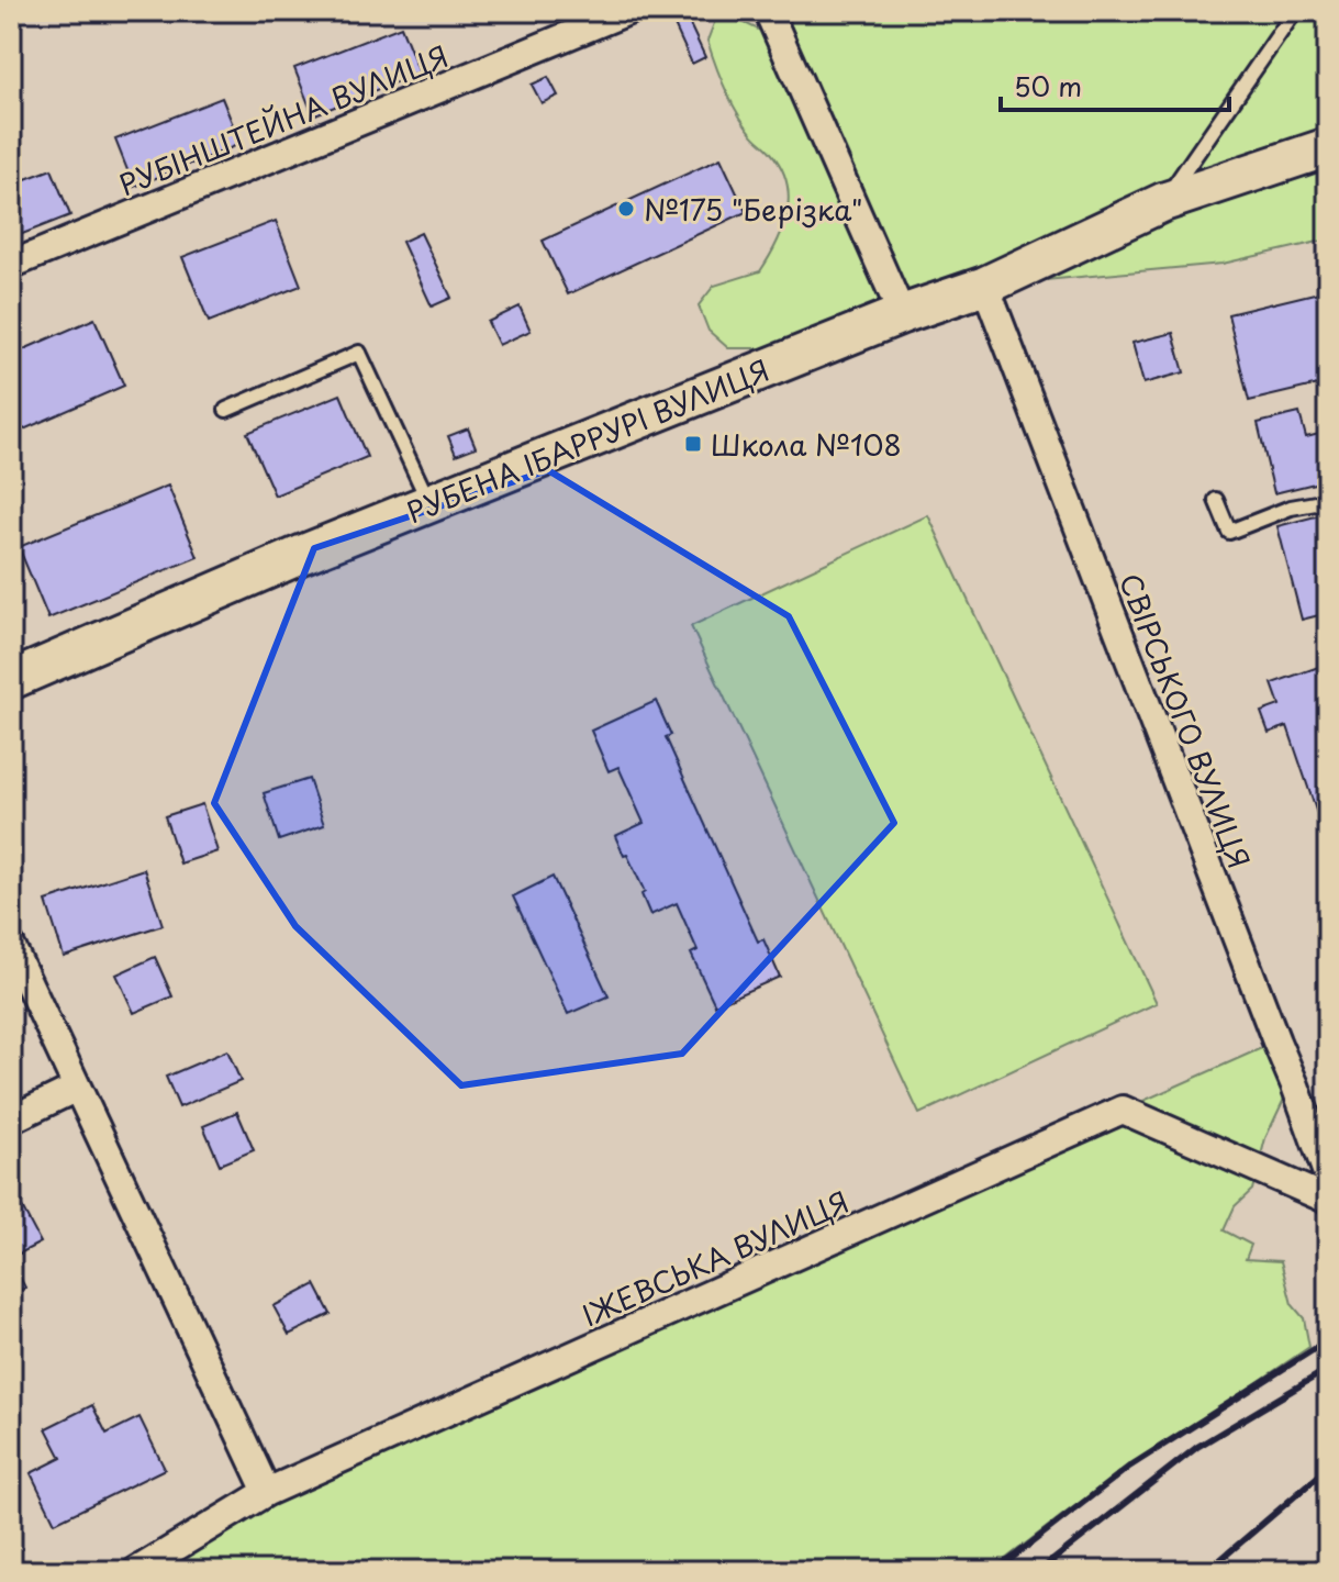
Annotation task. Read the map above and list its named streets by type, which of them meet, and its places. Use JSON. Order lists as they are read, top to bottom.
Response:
{
  "streets": {
    "main road": ["РУБЕНА ІБАРРУРІ ВУЛИЦЯ"],
    "street": ["РУБІНШТЕЙНА ВУЛИЦЯ", "СВІРСЬКОГО ВУЛИЦЯ", "ІЖЕВСЬКА ВУЛИЦЯ"]
  },
  "crossings": [
    ["РУБЕНА ІБАРРУРІ ВУЛИЦЯ", "СВІРСЬКОГО ВУЛИЦЯ"]
  ],
  "places": {
    "other": ["№175 \"Берізка\""],
    "transit": ["Школа №108"]
  },
  "scale_bar": "50 m"
}
